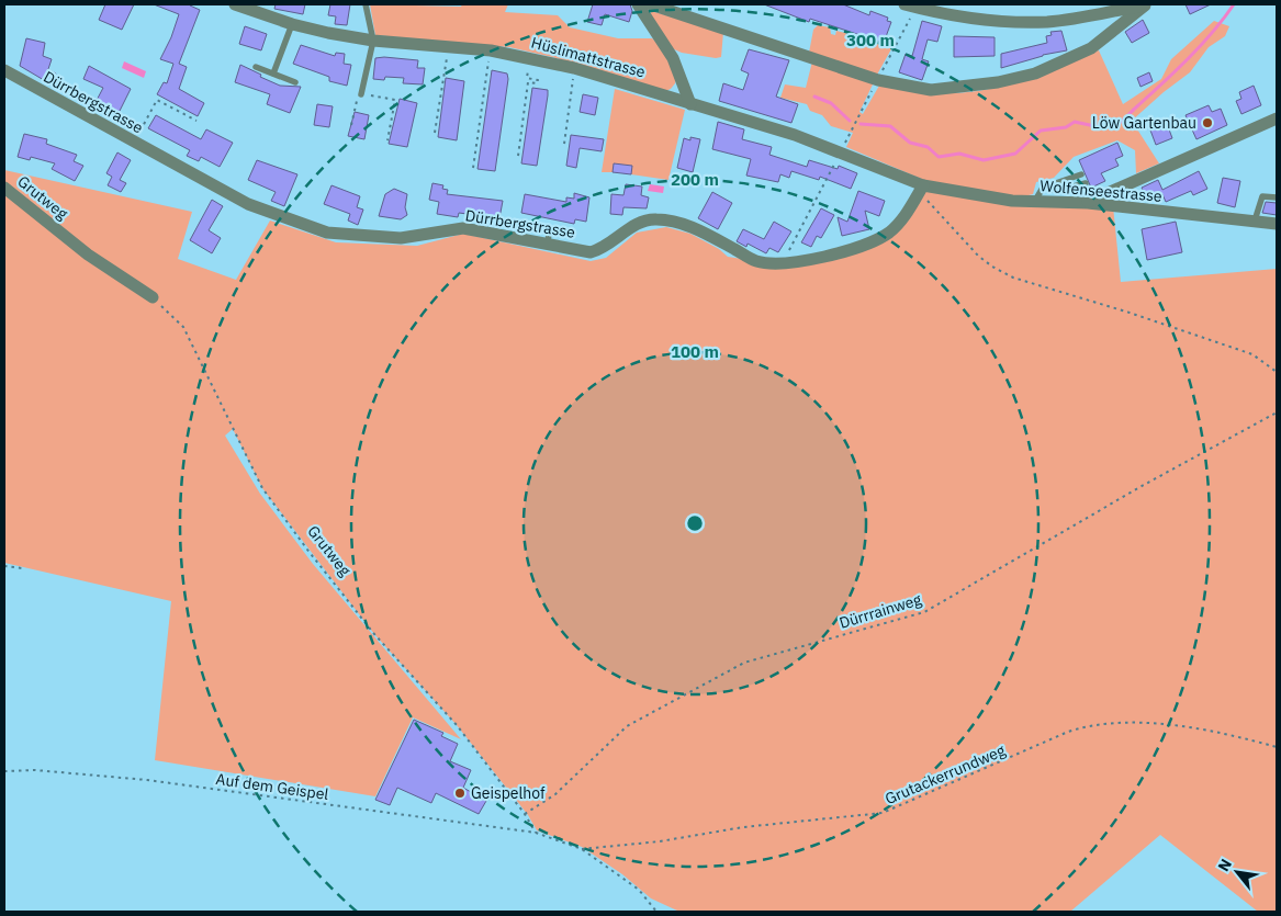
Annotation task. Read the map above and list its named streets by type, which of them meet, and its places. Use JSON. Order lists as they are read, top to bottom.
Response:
{
  "streets": {
    "street": [
      "Hüslimattstrasse",
      "Dürrbergstrasse",
      "Wolfenseestrasse",
      "Grutweg"
    ],
    "path": ["Dürrrainweg", "Grutackerrundweg", "Auf dem Geispel"]
  },
  "crossings": [
    ["Hüslimattstrasse", "Dürrbergstrasse"],
    ["Hüslimattstrasse", "Wolfenseestrasse"],
    ["Dürrbergstrasse", "Wolfenseestrasse"],
    ["Grutweg", "Dürrrainweg"],
    ["Grutweg", "Auf dem Geispel"]
  ],
  "places": ["Löw Gartenbau", "Geispelhof"],
  "north": "top left",
  "rings": ["300 m", "200 m", "100 m"]
}
